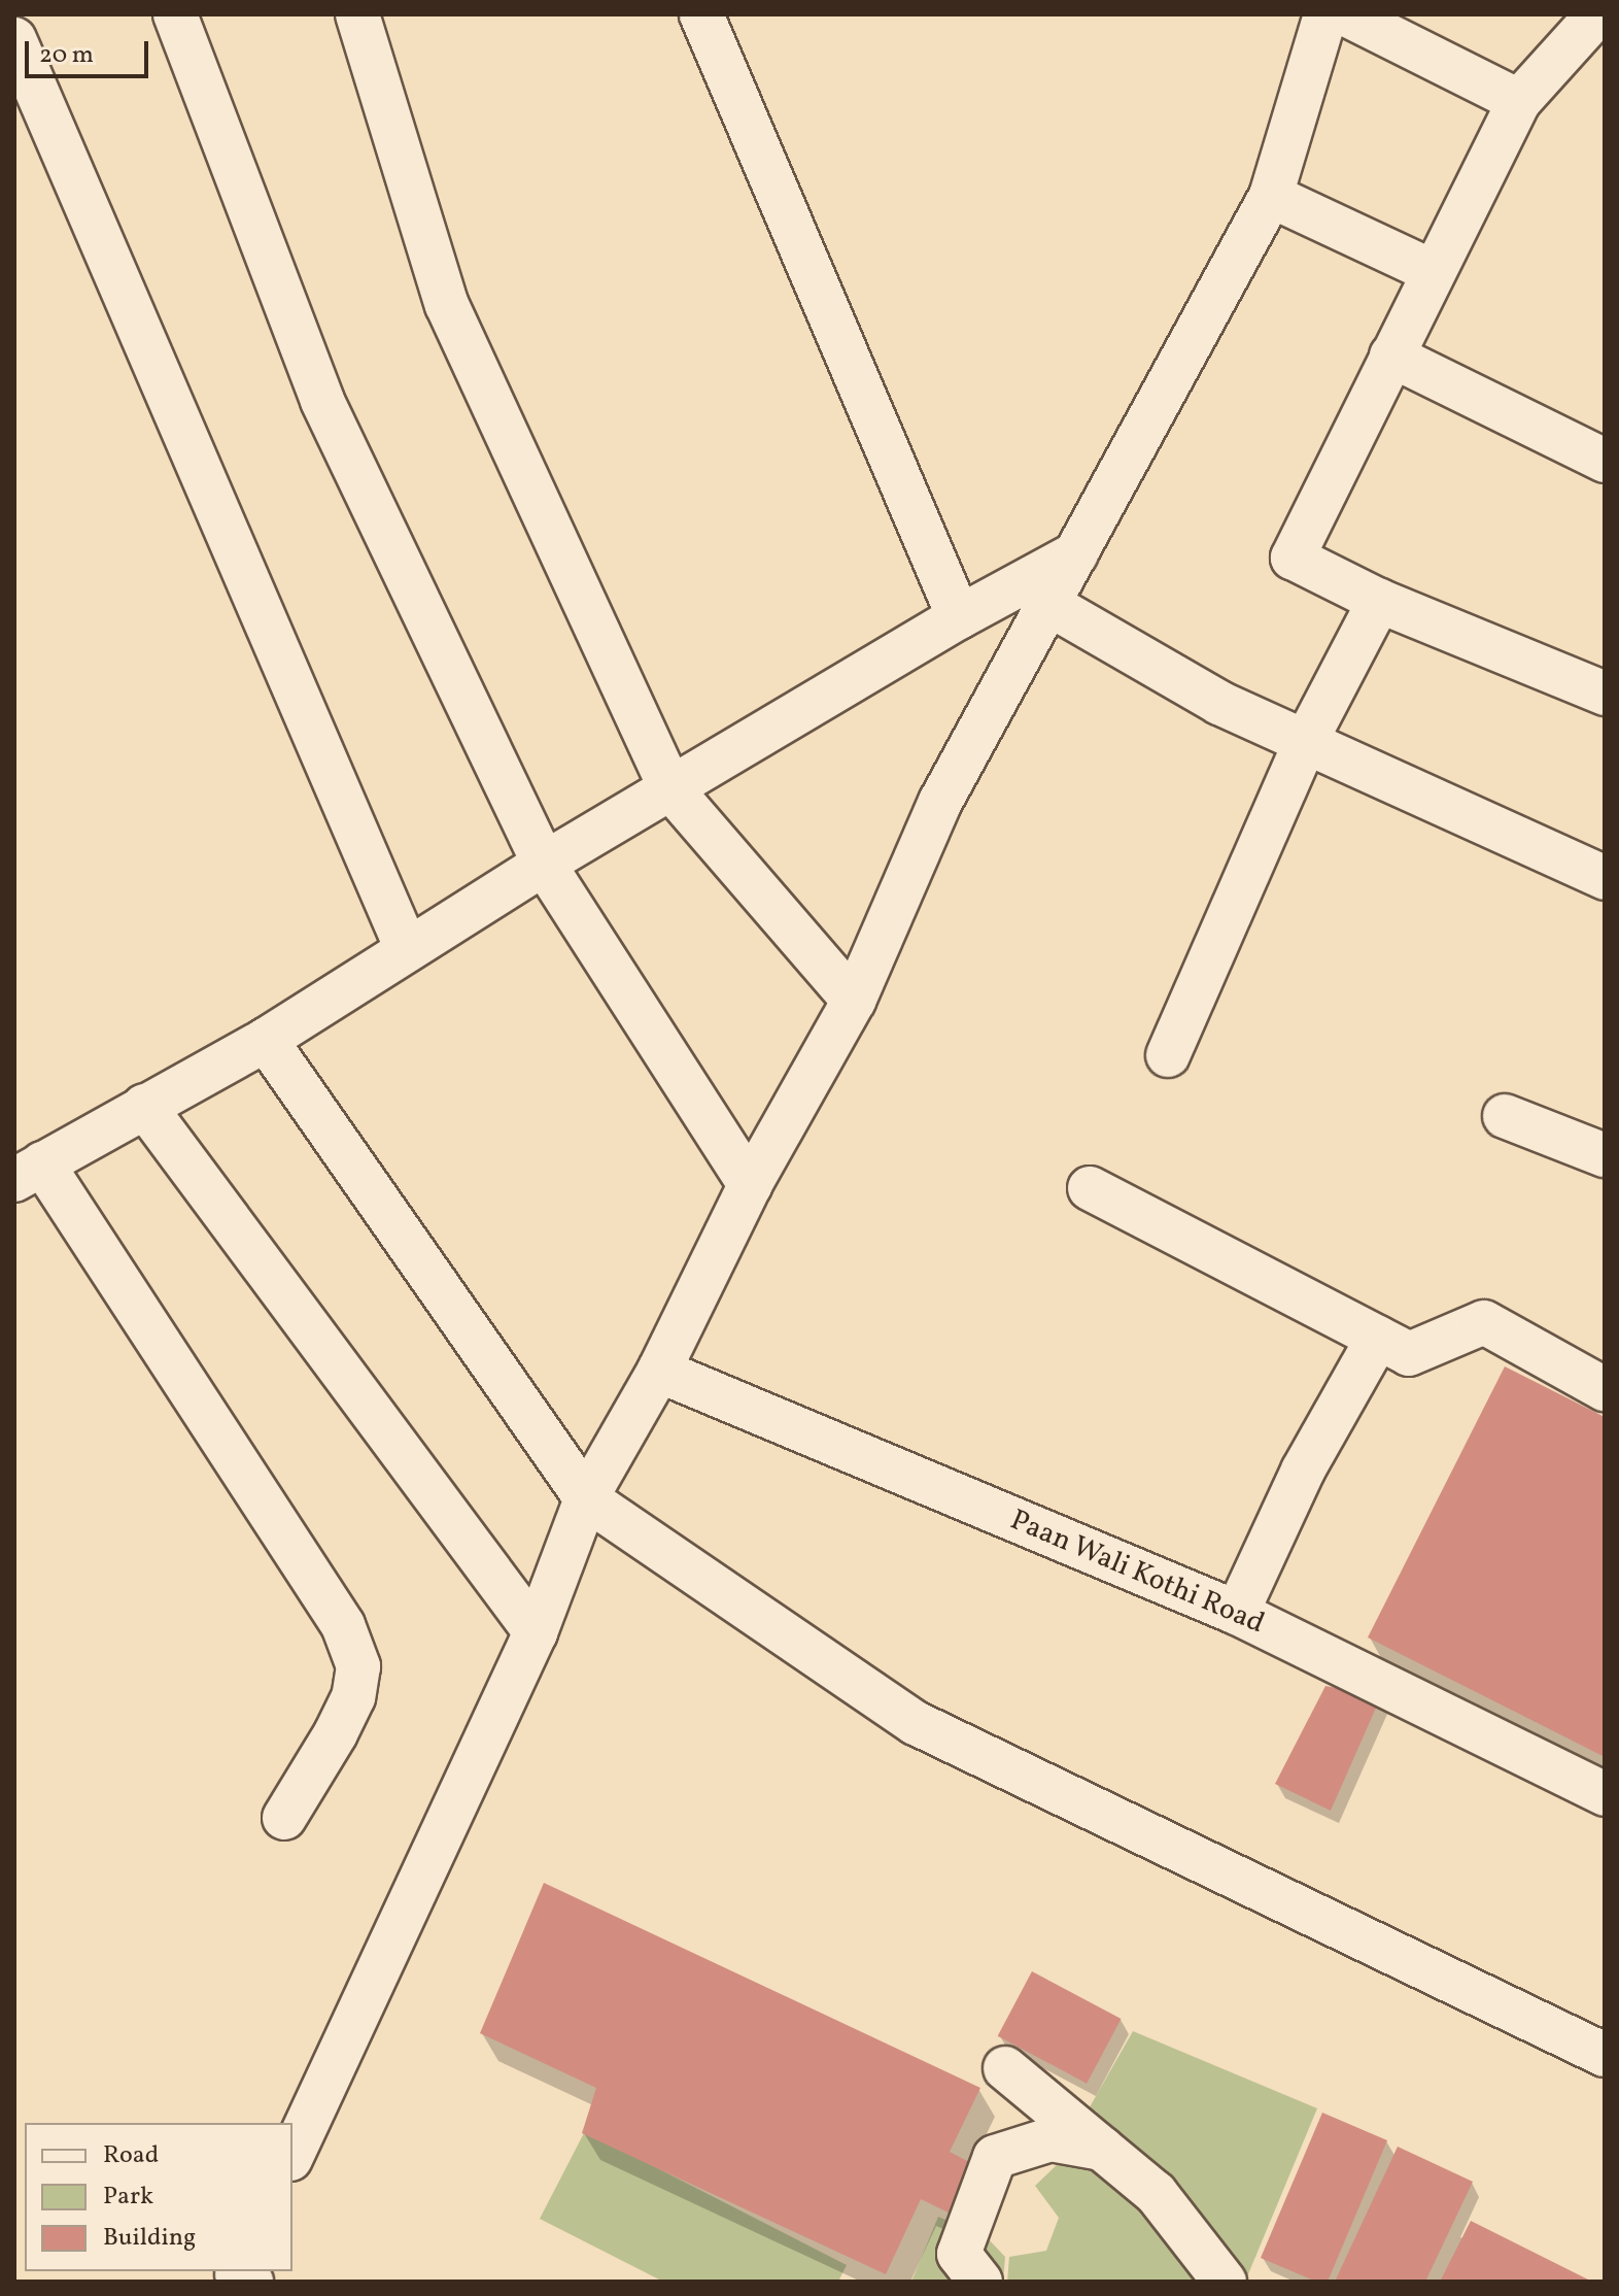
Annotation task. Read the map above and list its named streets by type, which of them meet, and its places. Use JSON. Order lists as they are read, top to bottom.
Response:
{
  "streets": {
    "street": ["Paan Wali Kothi Road"]
  },
  "legend": ["Road", "Park", "Building"],
  "scale_bar": "20 m"
}
